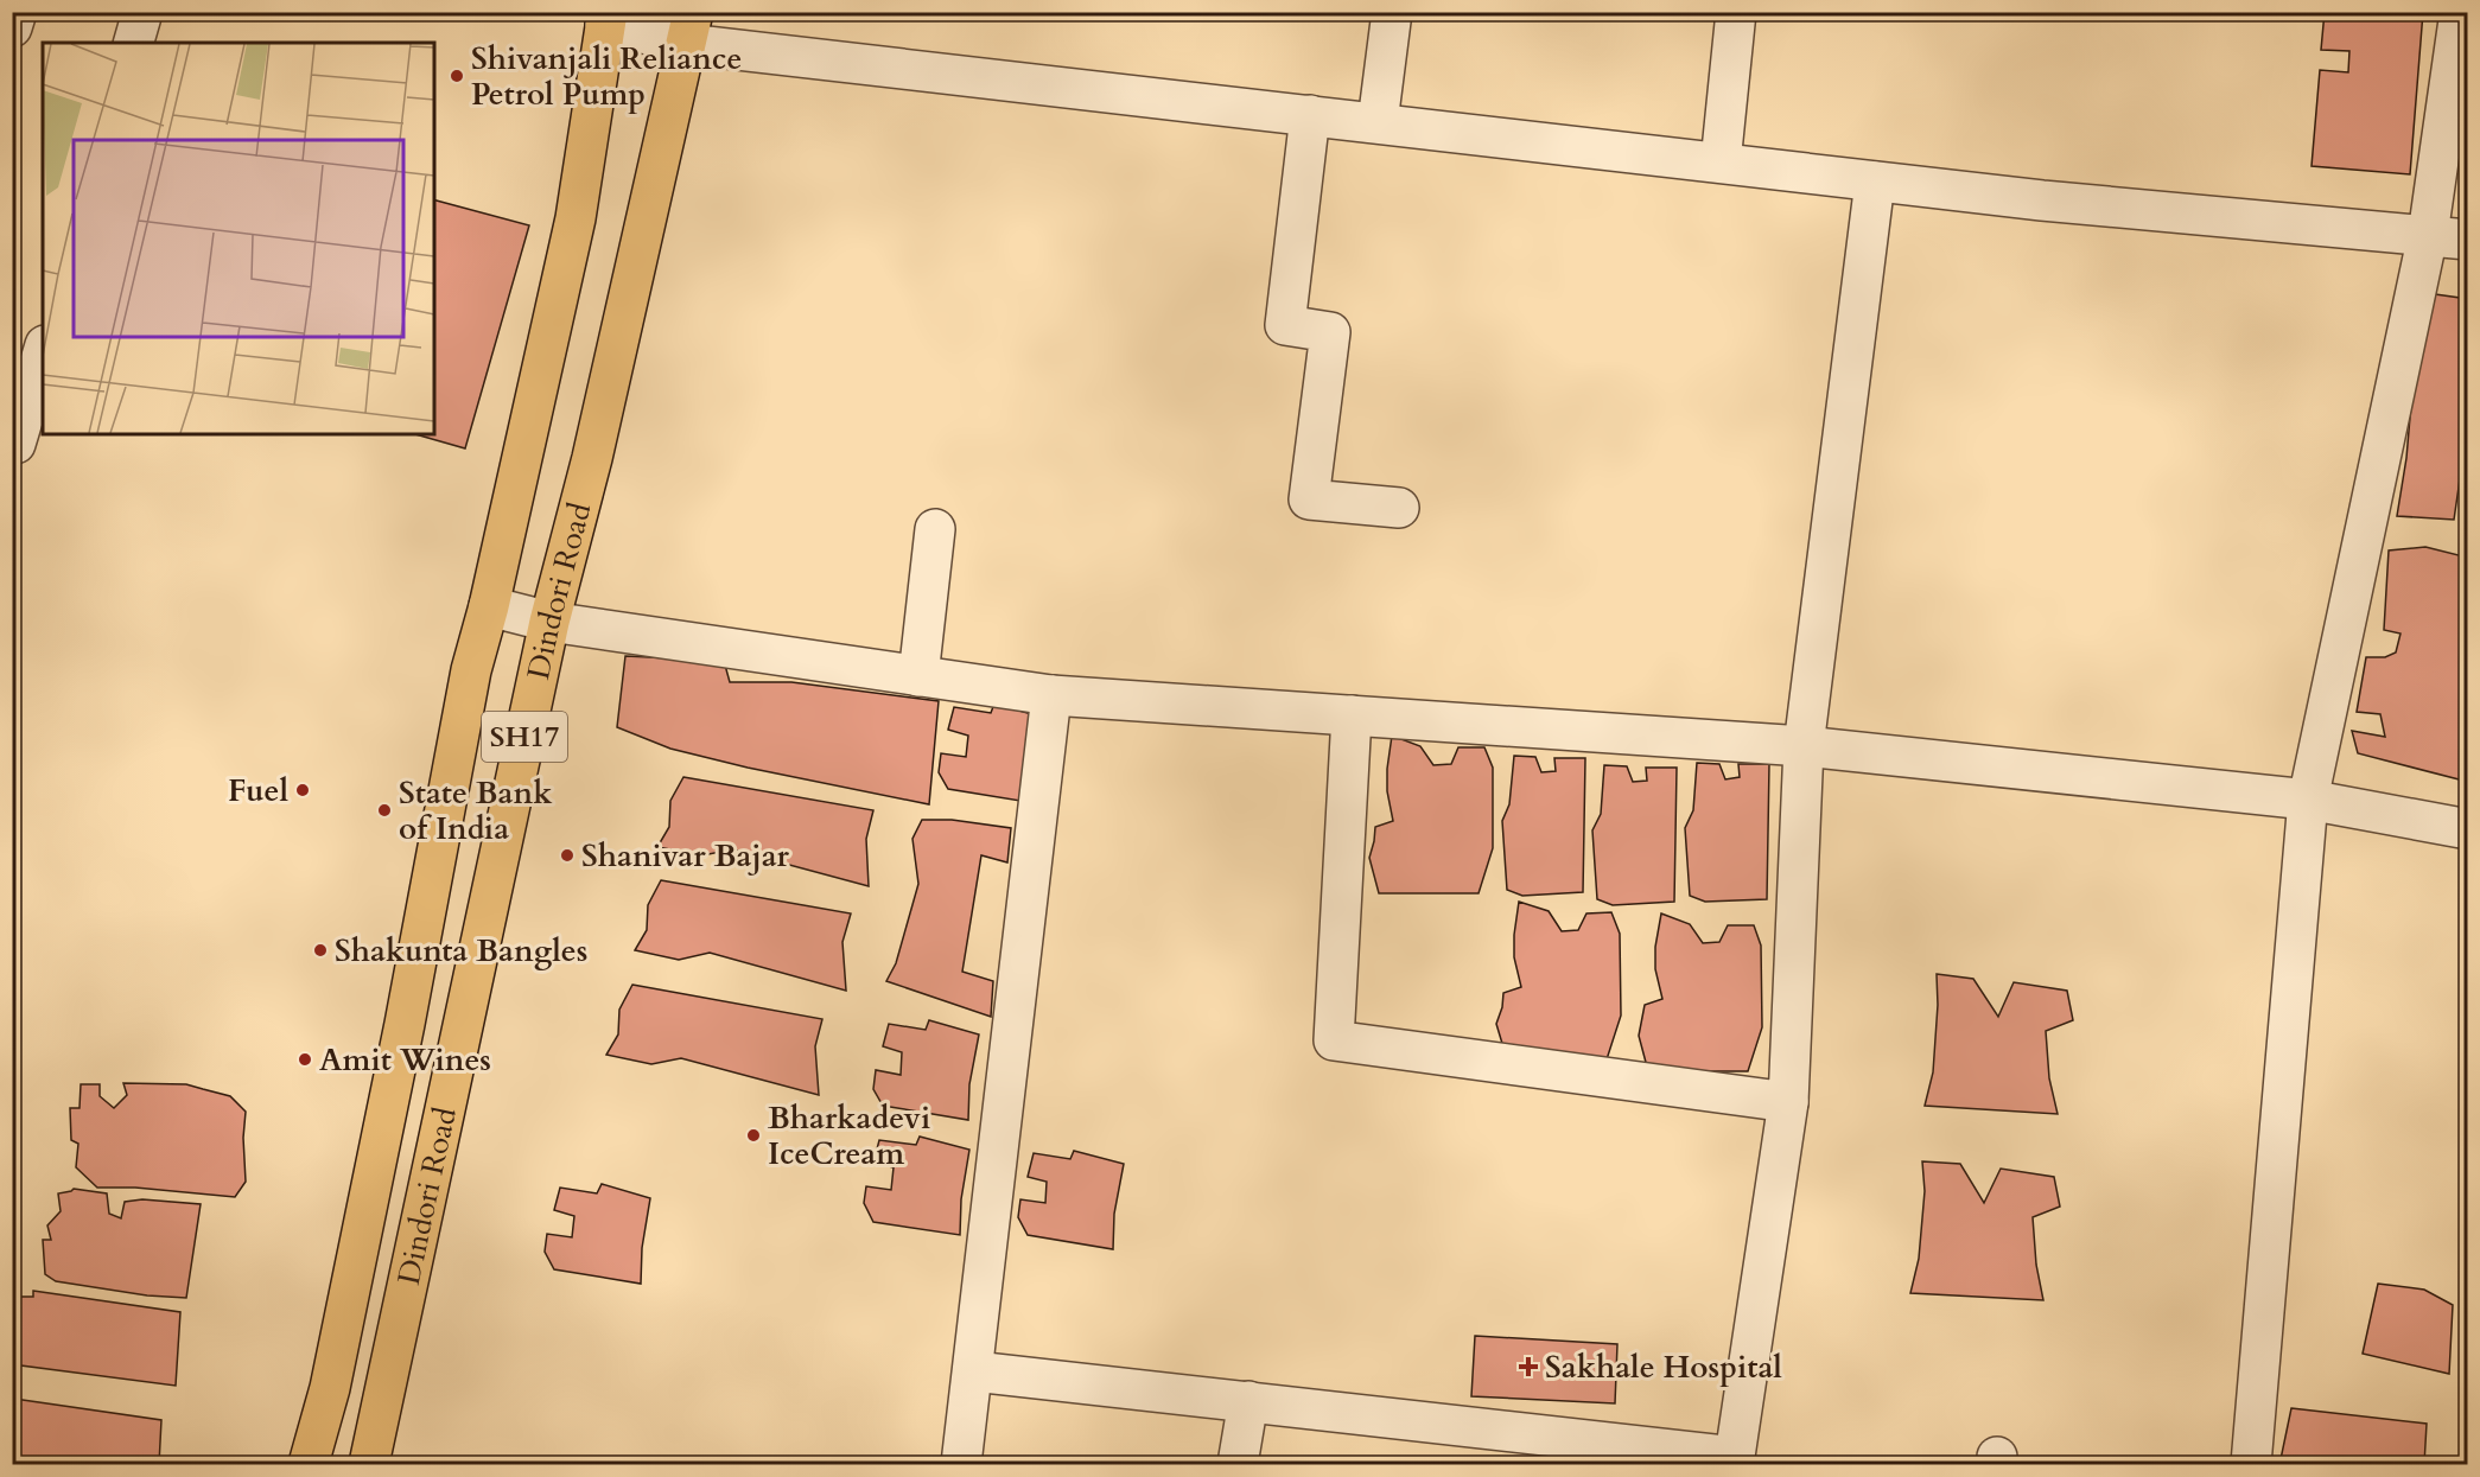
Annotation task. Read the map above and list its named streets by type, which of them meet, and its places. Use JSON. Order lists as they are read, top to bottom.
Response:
{
  "streets": {
    "main road": ["Dindori Road", "SH17"]
  },
  "places": {
    "other": [
      "Shivanjali Reliance Petrol Pump",
      "Fuel",
      "State Bank of India",
      "Shanivar Bajar",
      "Shakunta Bangles",
      "Amit Wines",
      "Bharkadevi IceCream"
    ],
    "health": ["Sakhale Hospital"]
  }
}
